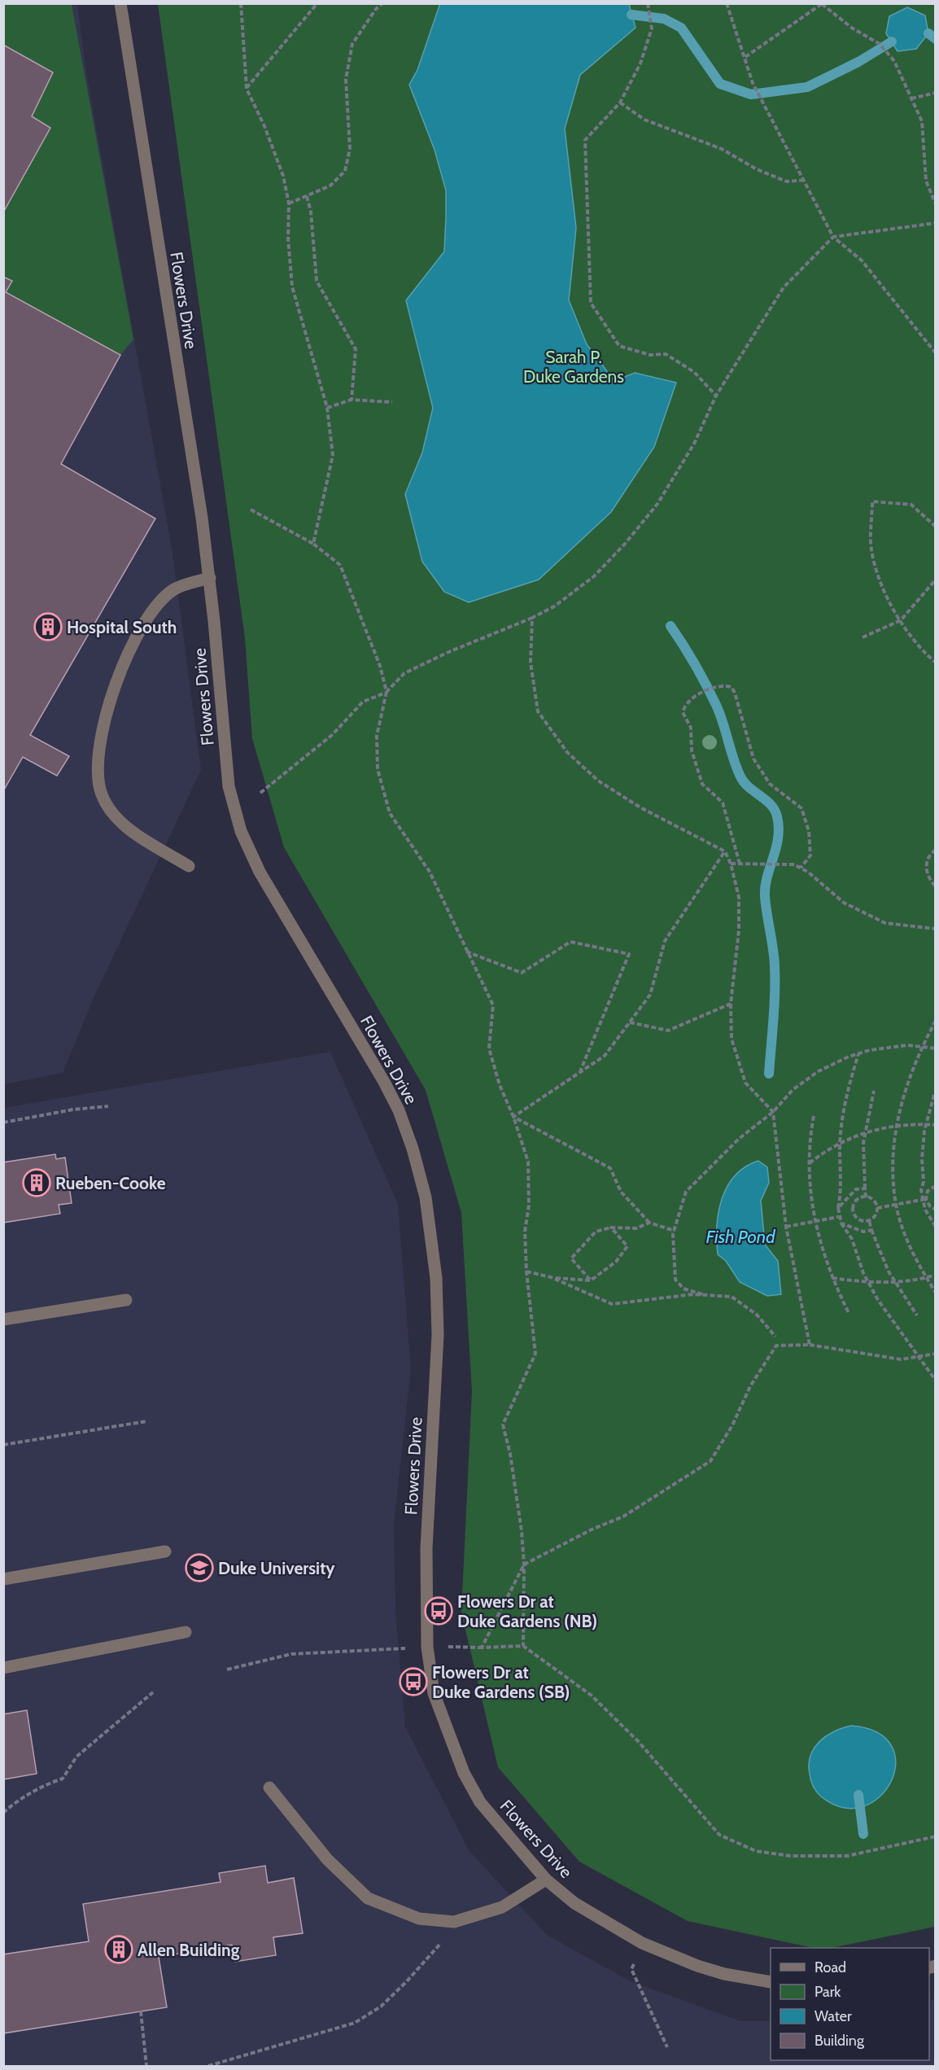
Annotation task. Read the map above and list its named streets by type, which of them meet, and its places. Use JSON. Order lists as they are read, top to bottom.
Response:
{
  "streets": {
    "street": ["Flowers Drive"]
  },
  "water": ["Fish Pond"],
  "parks": ["Sarah P. Duke Gardens"],
  "places": {
    "building": ["Hospital South", "Rueben-Cooke", "Allen Building"],
    "school or university": ["Duke University"],
    "bus stop": ["Flowers Dr at Duke Gardens (NB)", "Flowers Dr at Duke Gardens (SB)"]
  },
  "legend": [
    "Road",
    "Park",
    "Water",
    "Building"
  ]
}
